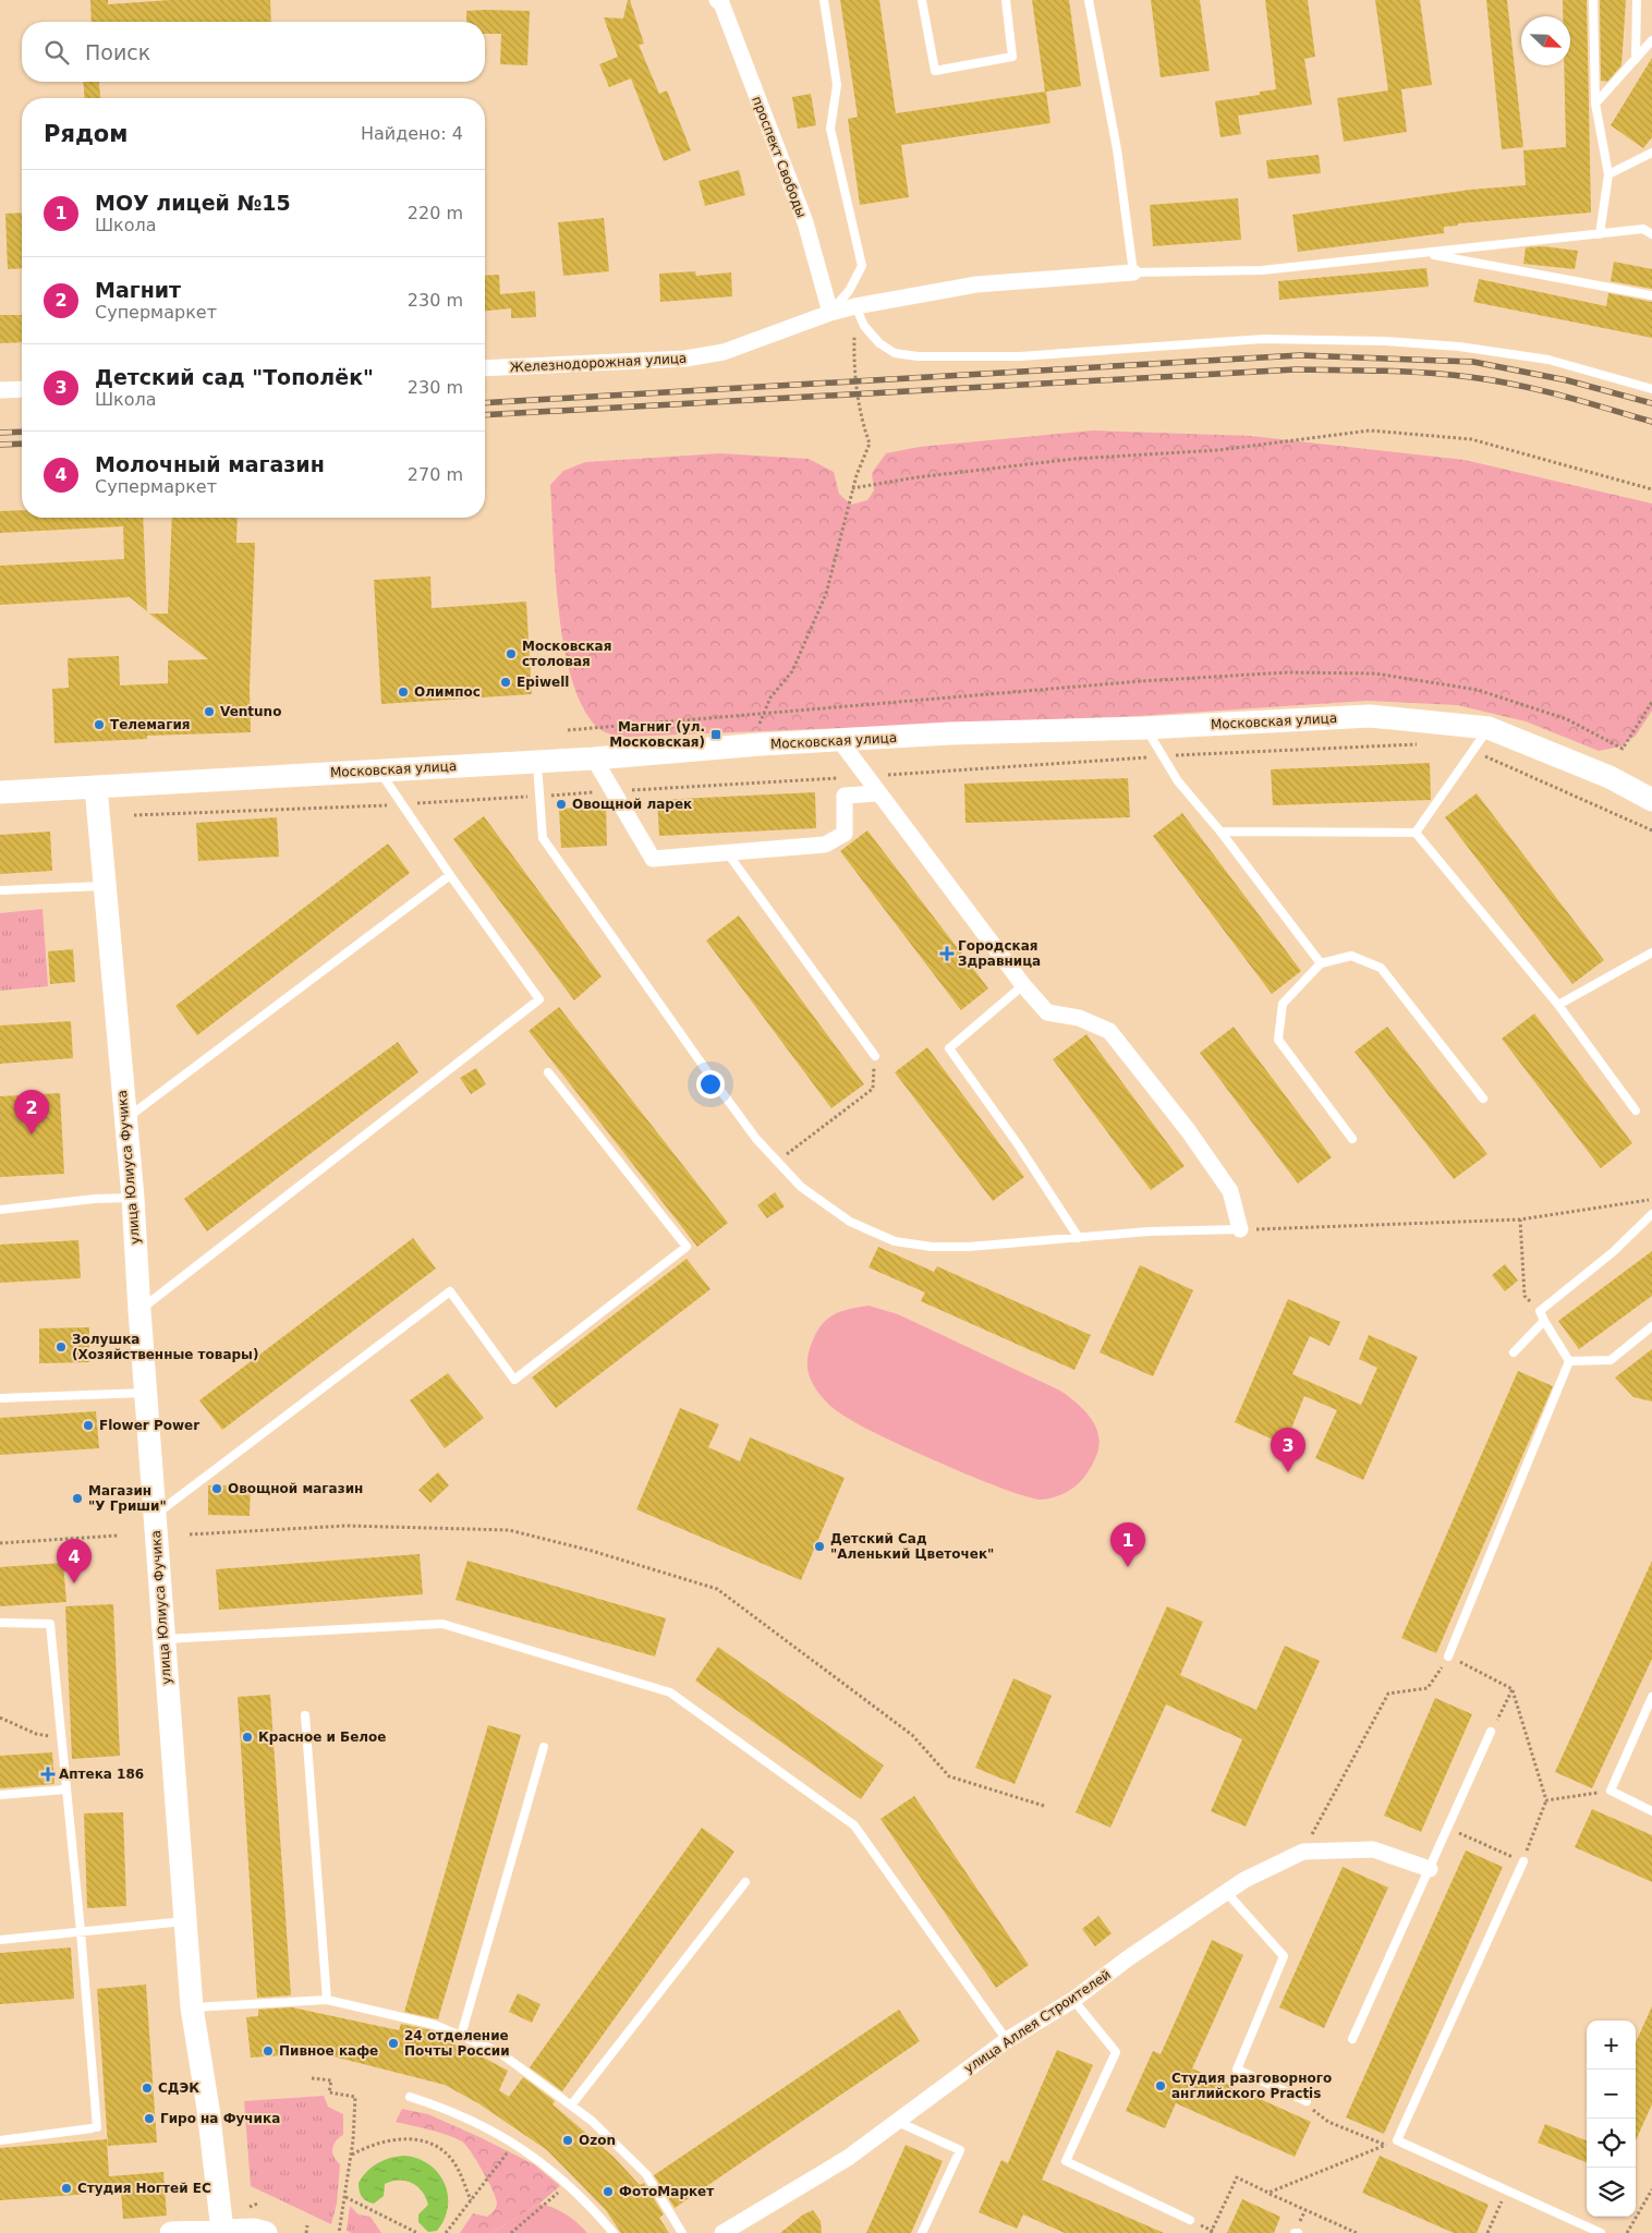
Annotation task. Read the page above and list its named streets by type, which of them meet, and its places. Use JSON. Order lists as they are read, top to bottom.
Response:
{
  "streets": {
    "street": [
      "проспект Свободы",
      "Железнодорожная улица",
      "Московская улица",
      "улица Юлиуса Фучика",
      "улица Аллея Строителей"
    ]
  },
  "crossings": [
    ["проспект Свободы", "Железнодорожная улица"],
    ["Московская улица", "улица Юлиуса Фучика"]
  ],
  "places": {
    "other": [
      "Московская столовая",
      "Epiwell",
      "Олимпос",
      "Ventuno",
      "Телемагия",
      "Овощной ларек",
      "Золушка (Хозяйственные товары)",
      "Flower Power",
      "Овощной магазин",
      "Магазин \"У Гриши\"",
      "Детский Сад \"Аленький Цветочек\"",
      "Красное и Белое",
      "24 отделение Почты России",
      "Пивное кафе",
      "Студия разговорного английского Practis",
      "СДЭК",
      "Гиро на Фучика",
      "Ozon",
      "Студия Ногтей ЕС",
      "ФотоМаркет"
    ],
    "transit": ["Магниг (ул. Московская)"],
    "health": ["Городская Здравница", "Аптека 186"]
  },
  "north": "bottom right",
  "page": {
    "search": "Поиск",
    "heading": ["Рядом", "Найдено: 4"],
    "list": [
      {
        "mark": "1",
        "name": "МОУ лицей №15",
        "note": "Школа",
        "value": "220 m"
      },
      {
        "mark": "2",
        "name": "Магнит",
        "note": "Супермаркет",
        "value": "230 m"
      },
      {
        "mark": "3",
        "name": "Детский сад \"Тополёк\"",
        "note": "Школа",
        "value": "230 m"
      },
      {
        "mark": "4",
        "name": "Молочный магазин",
        "note": "Супермаркет",
        "value": "270 m"
      }
    ],
    "pins": [
      "2",
      "3",
      "1",
      "4"
    ],
    "map_buttons": ["+", "−"]
  }
}
